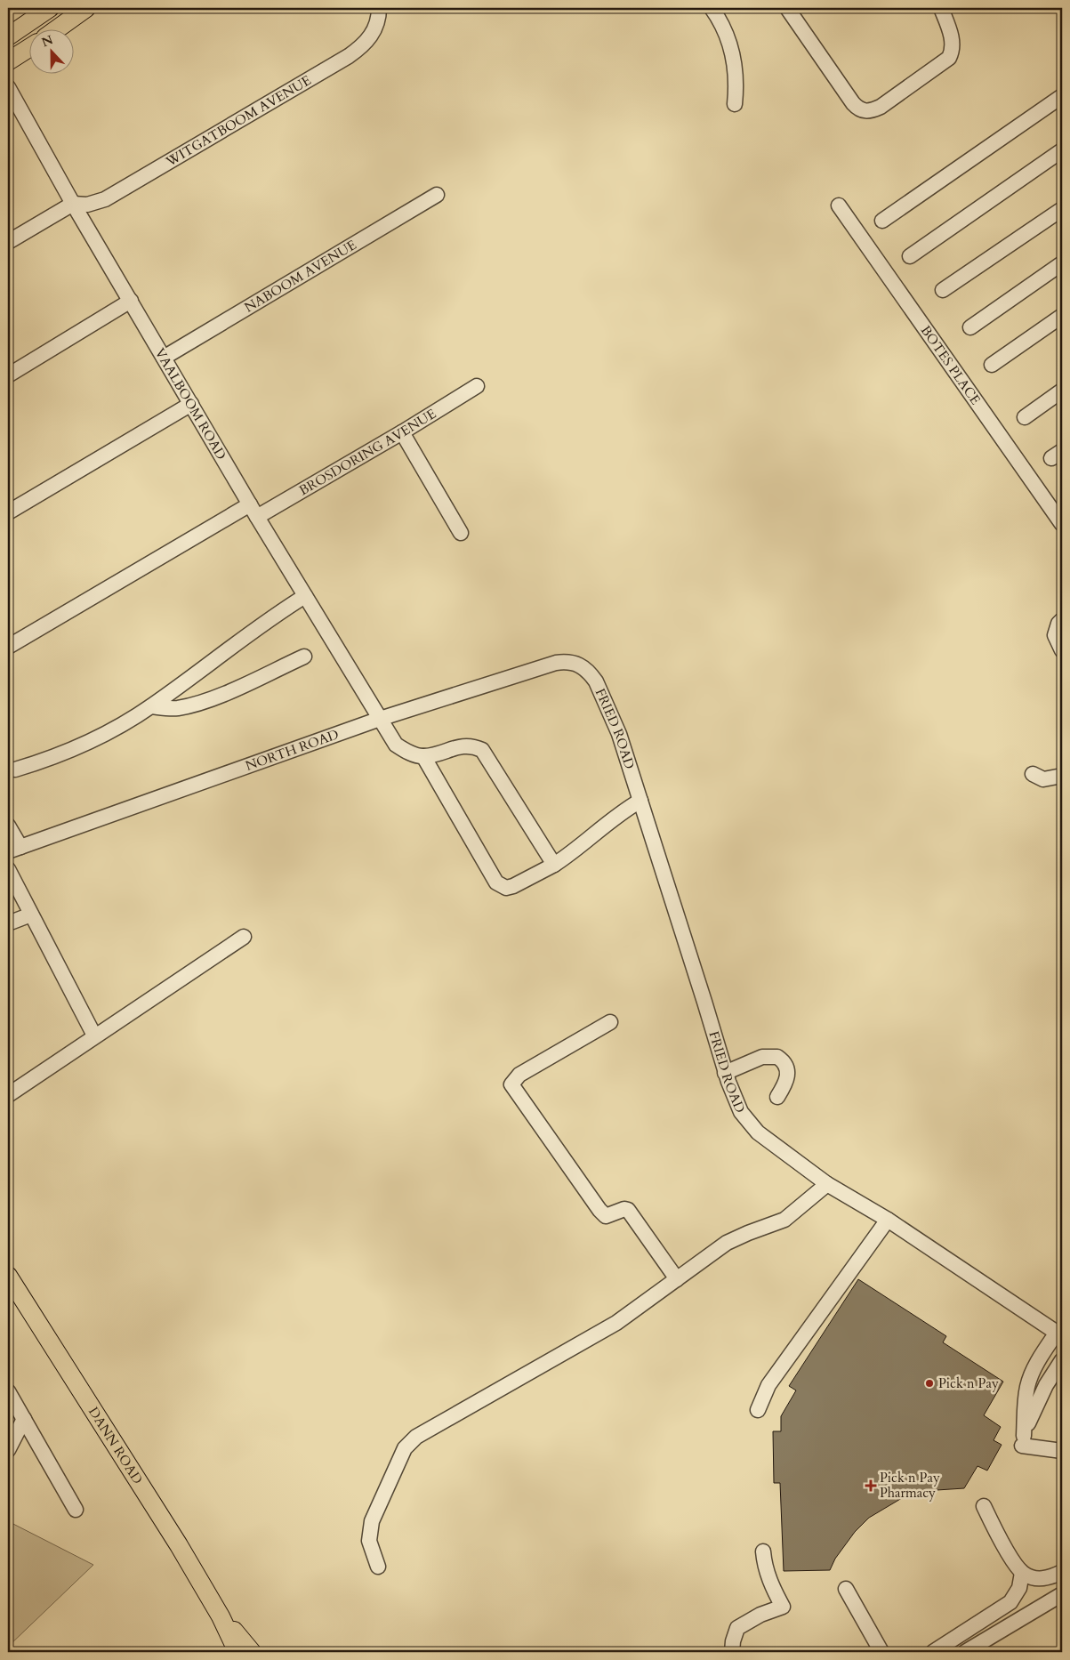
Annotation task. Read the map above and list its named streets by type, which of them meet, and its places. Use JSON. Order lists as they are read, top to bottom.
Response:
{
  "streets": {
    "main road": ["DANN ROAD"],
    "street": [
      "WITGATBOOM AVENUE",
      "NABOOM AVENUE",
      "BOTES PLACE",
      "VAALBOOM ROAD",
      "BROSDORING AVENUE",
      "FRIED ROAD",
      "NORTH ROAD"
    ]
  },
  "crossings": [
    ["WITGATBOOM AVENUE", "VAALBOOM ROAD"],
    ["NABOOM AVENUE", "VAALBOOM ROAD"],
    ["VAALBOOM ROAD", "BROSDORING AVENUE"],
    ["VAALBOOM ROAD", "NORTH ROAD"],
    ["FRIED ROAD", "NORTH ROAD"]
  ],
  "places": {
    "other": ["Pick n Pay"],
    "health": ["Pick n Pay Pharmacy"]
  },
  "north": "top"
}
